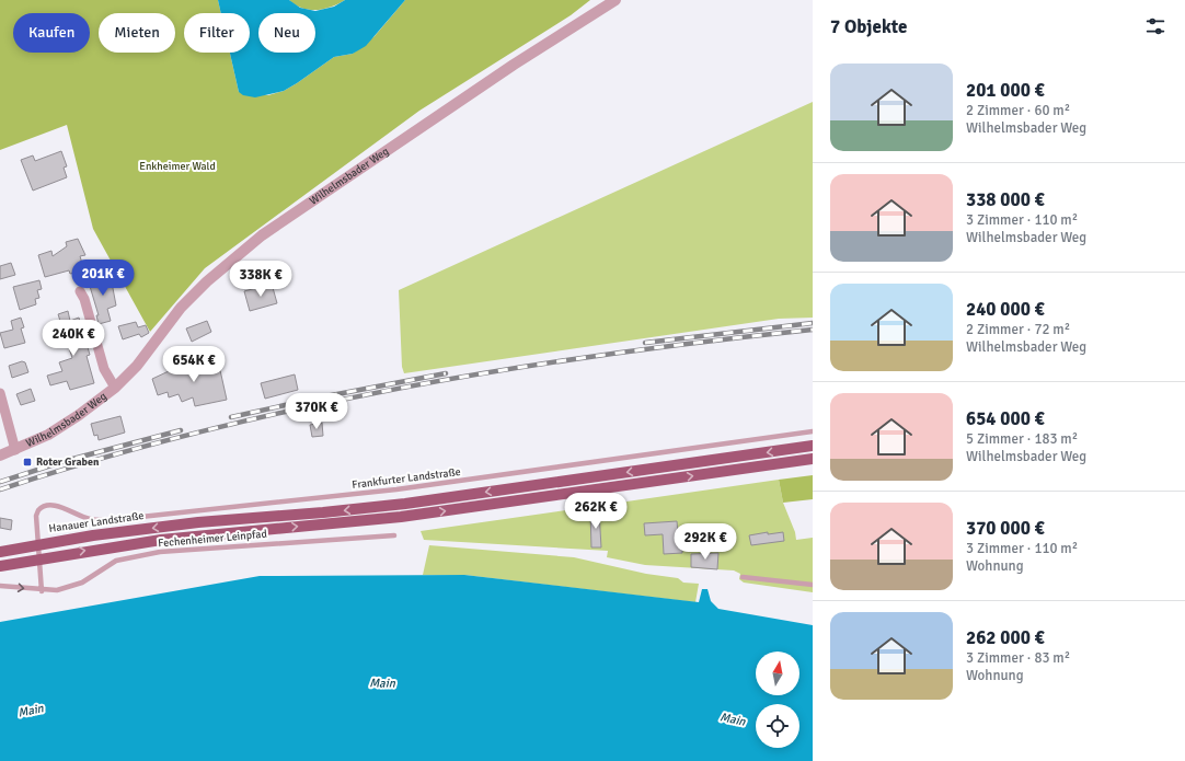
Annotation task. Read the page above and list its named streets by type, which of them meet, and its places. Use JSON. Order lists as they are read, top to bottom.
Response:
{
  "streets": {
    "main road": ["Hanauer Landstraße"],
    "street": ["Wilhelmsbader Weg"],
    "lane": ["Frankfurter Landstraße", "Fechenheimer Leinpfad"]
  },
  "crossings": [
    ["Frankfurter Landstraße", "Hanauer Landstraße"],
    ["Frankfurter Landstraße", "Fechenheimer Leinpfad"]
  ],
  "water": ["Main"],
  "parks": ["Enkheimer Wald"],
  "places": {
    "transit": ["Roter Graben"]
  },
  "north": "top",
  "page": {
    "heading": "7 Objekte",
    "chip": [
      "Kaufen",
      "Mieten",
      "Filter",
      "Neu"
    ],
    "list": [
      {
        "name": "201 000 €",
        "note": "2 Zimmer · 60 m² · Wilhelmsbader Weg"
      },
      {
        "name": "338 000 €",
        "note": "3 Zimmer · 110 m² · Wilhelmsbader Weg"
      },
      {
        "name": "240 000 €",
        "note": "2 Zimmer · 72 m² · Wilhelmsbader Weg"
      },
      {
        "name": "654 000 €",
        "note": "5 Zimmer · 183 m² · Wilhelmsbader Weg"
      },
      {
        "name": "370 000 €",
        "note": "3 Zimmer · 110 m² · Wohnung"
      },
      {
        "name": "262 000 €",
        "note": "3 Zimmer · 83 m² · Wohnung"
      }
    ],
    "price": [
      "201K €",
      "338K €",
      "240K €",
      "654K €",
      "370K €",
      "262K €",
      "292K €"
    ]
  }
}
